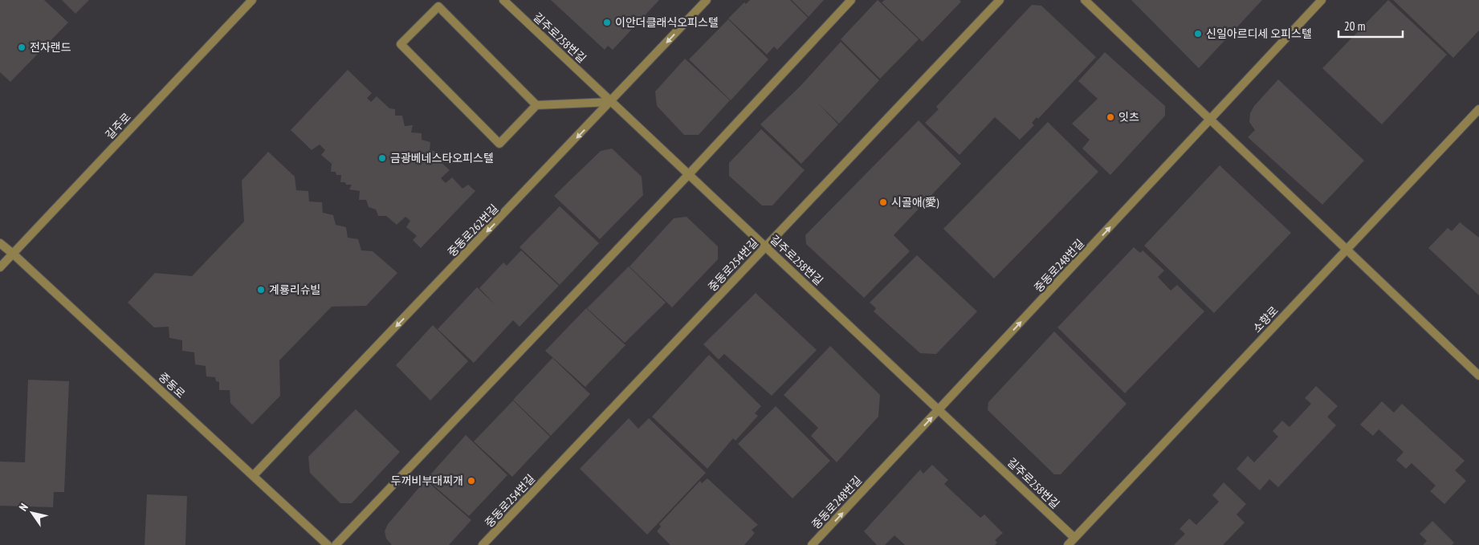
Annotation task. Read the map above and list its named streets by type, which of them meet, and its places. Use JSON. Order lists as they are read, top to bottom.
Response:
{
  "streets": {
    "street": [
      "길주로258번길",
      "길주로",
      "중동로262번길",
      "중동로254번길",
      "중동로248번길",
      "소향로",
      "중동로"
    ]
  },
  "crossings": [
    ["길주로258번길", "중동로262번길"],
    ["길주로258번길", "중동로254번길"],
    ["길주로258번길", "중동로248번길"],
    ["길주로258번길", "소향로"],
    ["길주로", "중동로"],
    ["중동로262번길", "중동로"]
  ],
  "one_way": ["중동로262번길", "중동로248번길"],
  "places": [
    "이안더클래식오피스텔",
    "신일아르디세 오피스텔",
    "전자랜드",
    "잇츠",
    "금광베네스타오피스텔",
    "시골애(愛)",
    "계룡리슈빌",
    "두꺼비부대찌개"
  ],
  "scale_bar": "20 m",
  "north": "top left"
}
